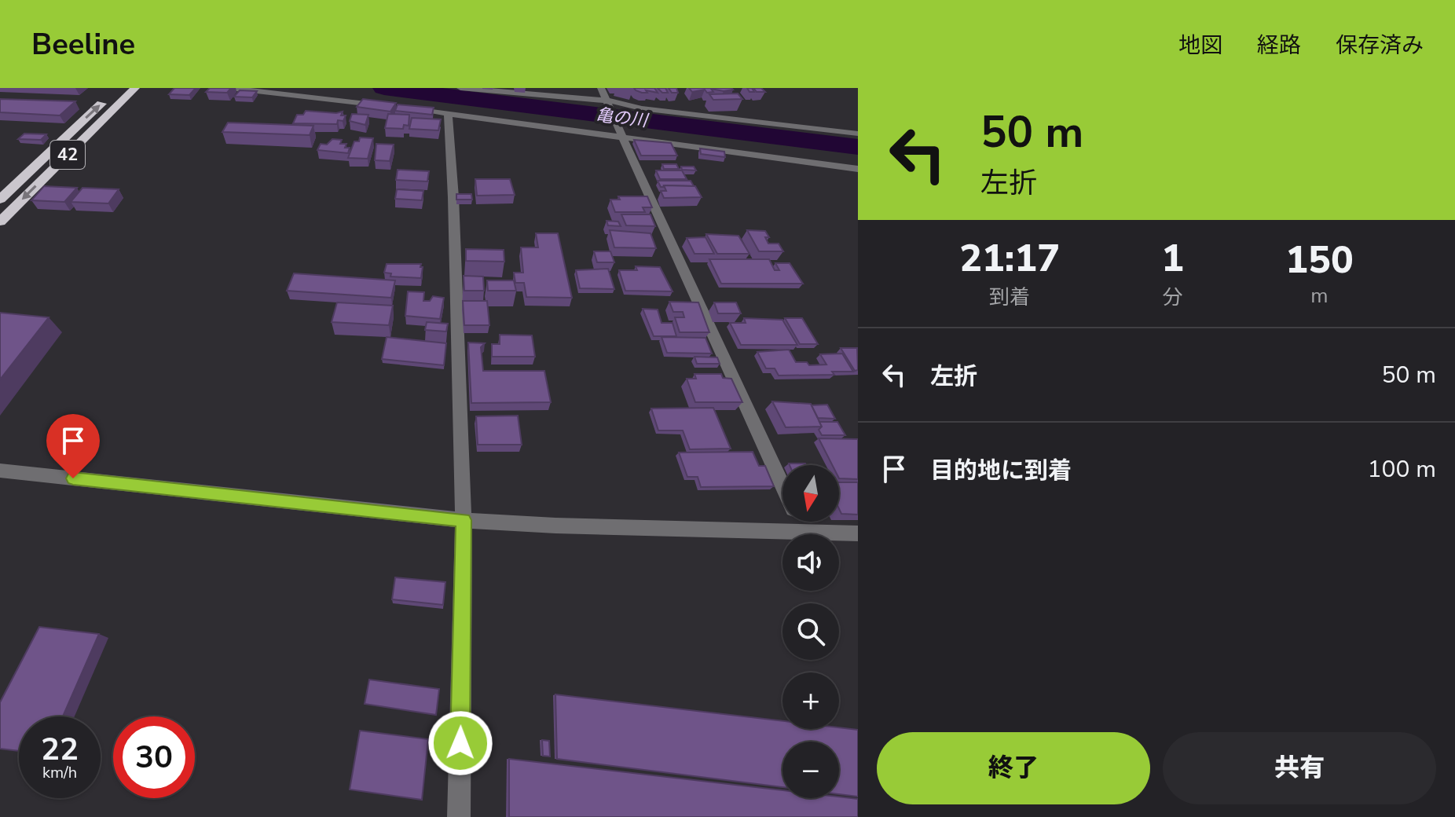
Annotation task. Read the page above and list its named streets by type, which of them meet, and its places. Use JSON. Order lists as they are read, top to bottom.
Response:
{
  "streets": {
    "highway": ["42"]
  },
  "water": ["亀の川"],
  "north": "bottom",
  "page": {
    "header": "Beeline",
    "nav": ["地図", "経路", "保存済み"],
    "turn": ["50 m", "左折"],
    "eta": [
      "21:17",
      "到着",
      "1",
      "分",
      "150",
      "m"
    ],
    "list": [
      {
        "name": "左折",
        "value": "50 m"
      },
      {
        "name": "目的地に到着",
        "value": "100 m"
      }
    ],
    "map_buttons": ["+", "−"],
    "speed": "22 km/h",
    "limit": "30",
    "buttons": ["終了", "共有"]
  }
}
